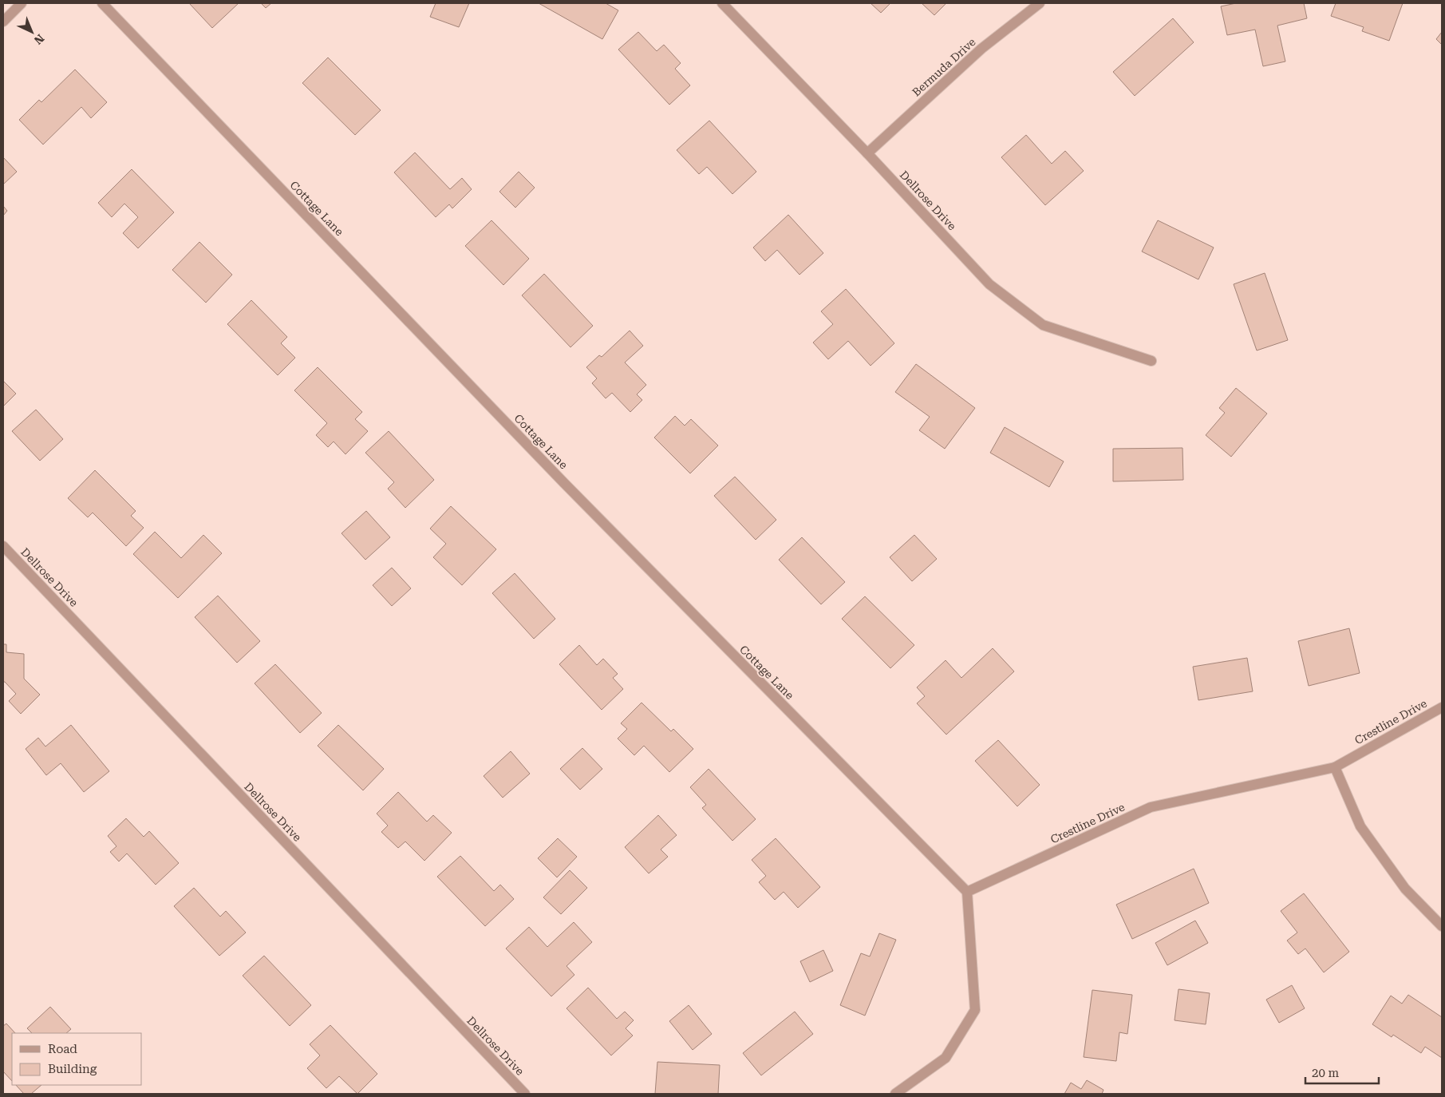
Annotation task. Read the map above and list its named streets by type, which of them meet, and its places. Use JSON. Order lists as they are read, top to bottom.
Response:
{
  "streets": {
    "street": [
      "Bermuda Drive",
      "Dellrose Drive",
      "Cottage Lane",
      "Crestline Drive"
    ]
  },
  "crossings": [
    ["Bermuda Drive", "Dellrose Drive"],
    ["Cottage Lane", "Crestline Drive"]
  ],
  "legend": ["Road", "Building"],
  "scale_bar": "20 m",
  "north": "bottom right"
}
